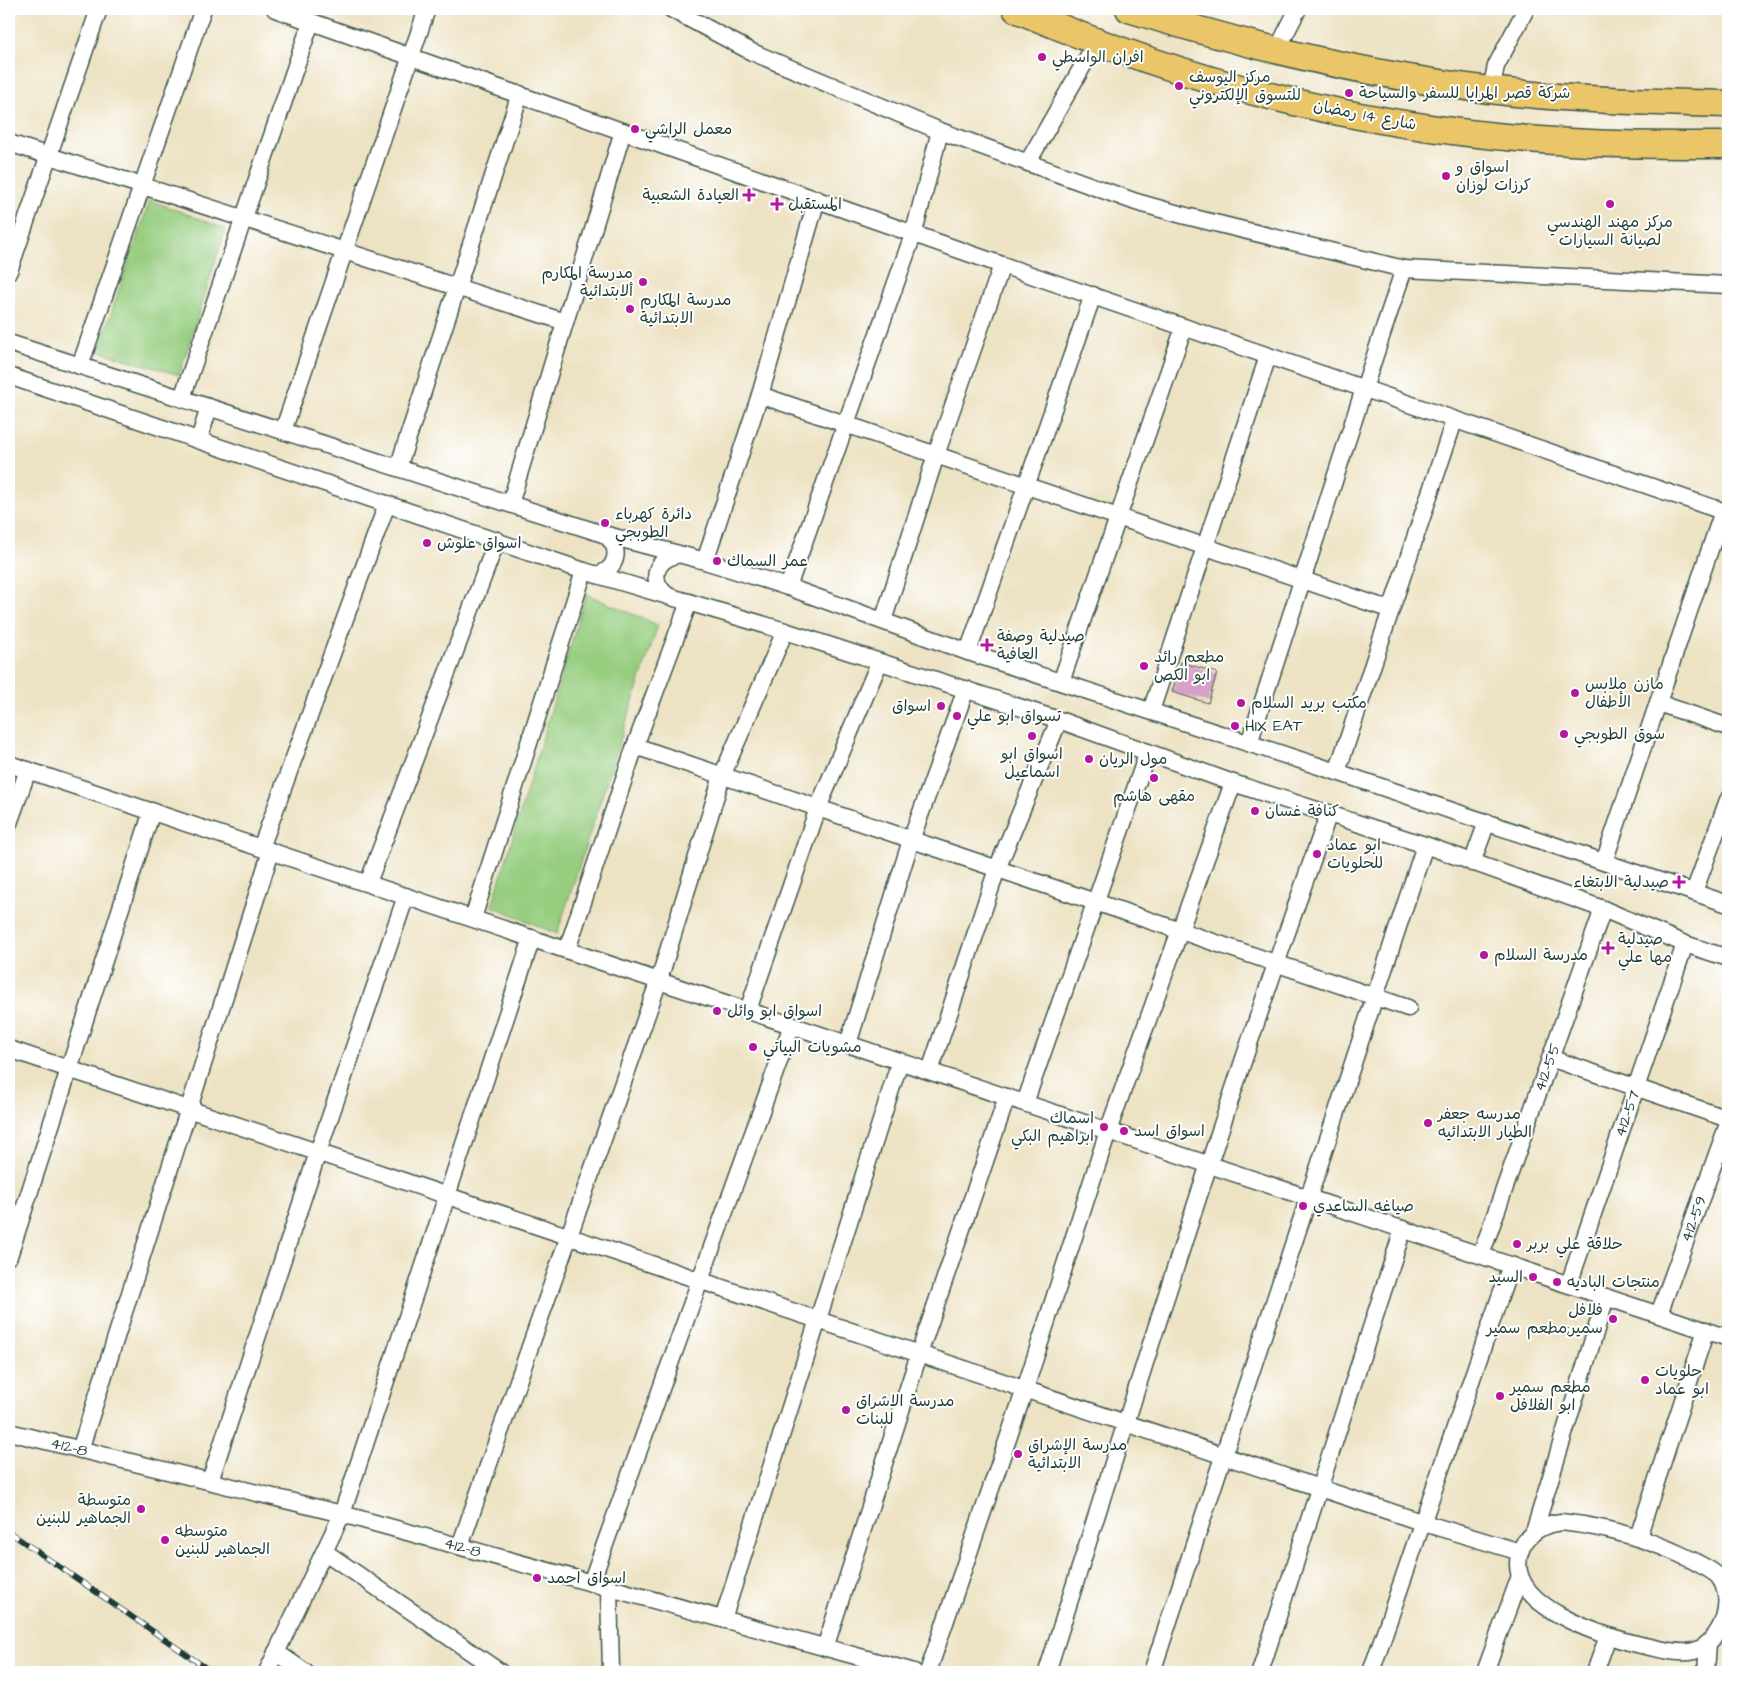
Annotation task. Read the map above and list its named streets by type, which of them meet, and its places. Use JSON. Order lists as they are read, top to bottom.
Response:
{
  "streets": {
    "main road": ["شارع 14 رمضان"],
    "street": [
      "412-55",
      "412-57",
      "412-59",
      "412-8"
    ]
  },
  "places": {
    "other": [
      "افران الواسطي",
      "مركز اليوسف للتسوق الإلكتروني",
      "شركة قصر المرايا للسفر والسياحة",
      "معمل الراشي",
      "اسواق و كرزات لوزان",
      "مركز مهند الهندسي لصيانة السيارات",
      "مدرسة المكارم ألابتدائية",
      "مدرسة المكارم الابتدائية",
      "دائرة كهرباء الطوبجي",
      "اسواق علوش",
      "عمر السماك",
      "مطعم رائد ابو الكص",
      "مازن ملابس الأطفال",
      "مكتب بريد السلام",
      "اسواق",
      "تسواق ابو علي",
      "HIX EAT",
      "سوق الطوبجي",
      "اسواق ابو اسماعيل",
      "مول الريان",
      "مقهى هاشم",
      "كنافة غسان",
      "ابو عماد للحلويات",
      "مدرسة السلام",
      "اسواق ابو وائل",
      "مشويات البياتي",
      "مدرسه جعفر الطيار الابتدائيه",
      "اسماك ابراهيم البكي",
      "اسواق اسد",
      "صياغه الساعدي",
      "حلاقة علي بربر",
      "السيد",
      "منتجات الباديه",
      "فلافل سمير;مطعم سمير",
      "حلويات ابو عماد",
      "مطعم سمير ابو الفلافل",
      "مدرسة الاشراق للبنات",
      "مدرسة الإشراق الابتدائية",
      "متوسطة الجماهير للبنين",
      "متوسطه الجماهير للبنين",
      "اسواق احمد"
    ],
    "health": [
      "العيادة الشعبية",
      "المستقبل",
      "صيدلية وصفة العافية",
      "صيدلية الابتغاء",
      "صيدلية مها علي"
    ]
  }
}
